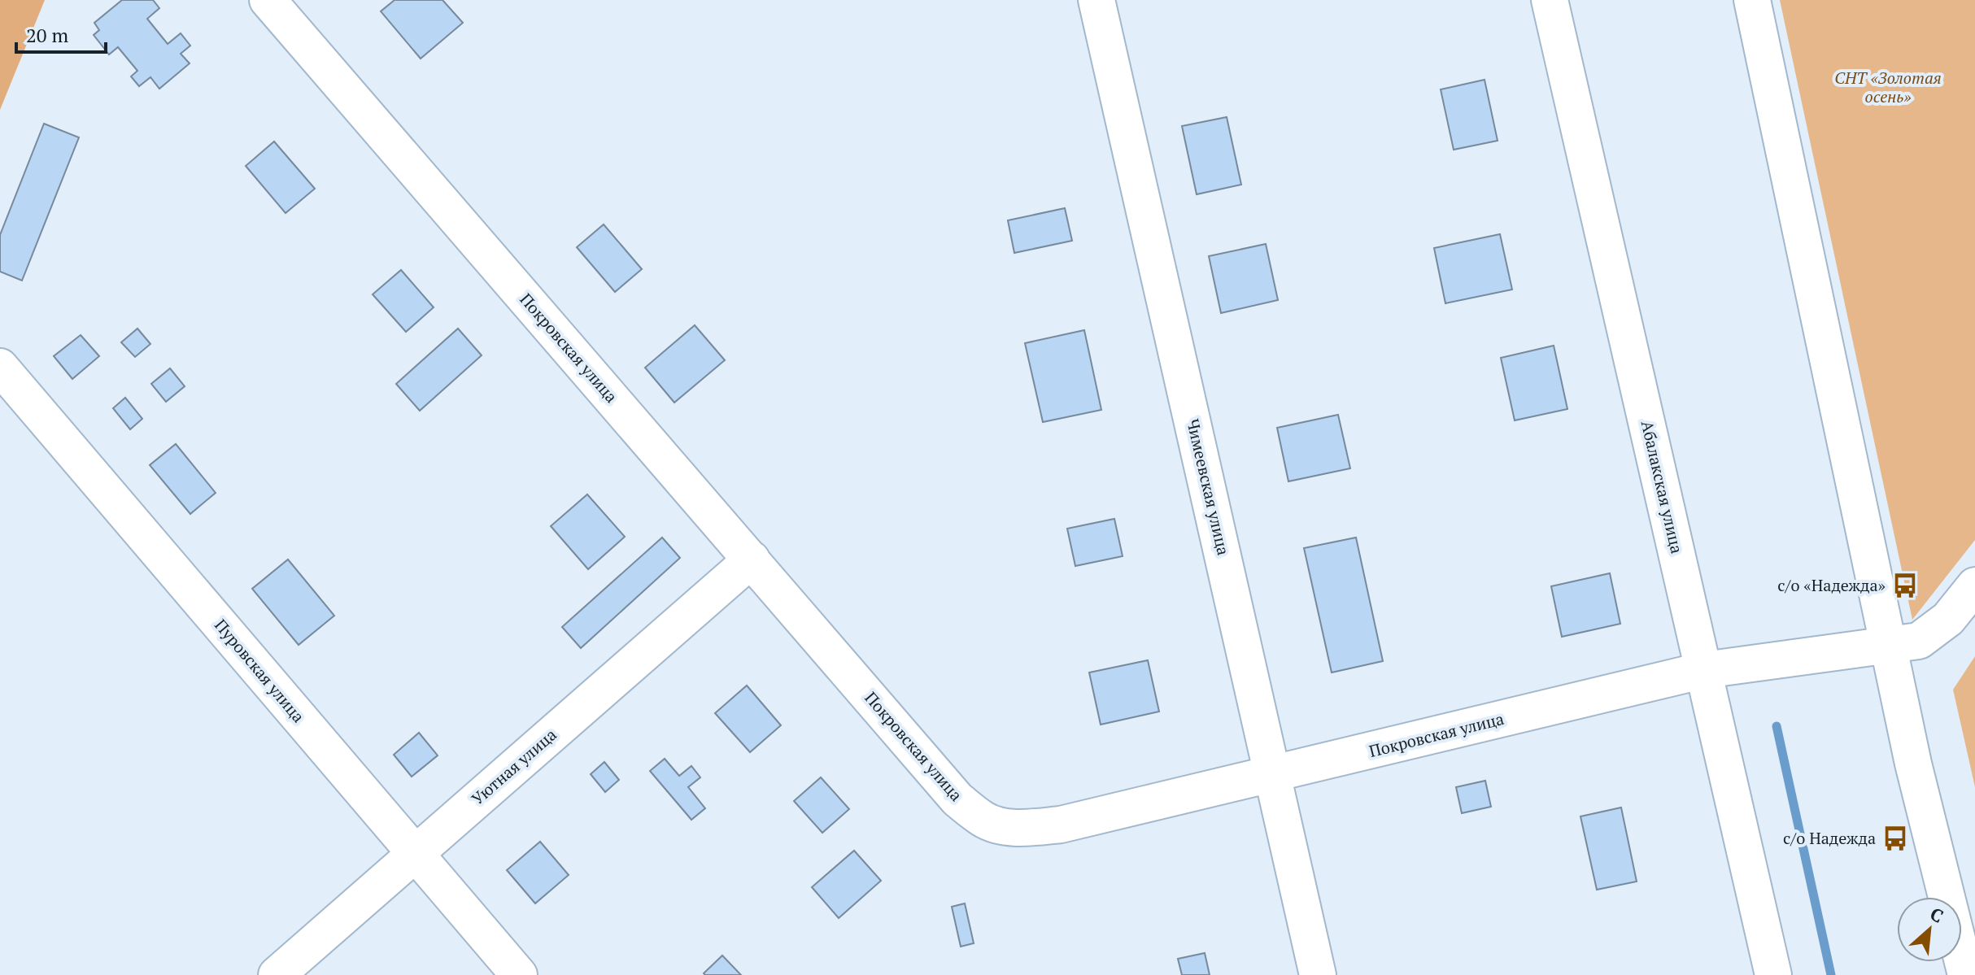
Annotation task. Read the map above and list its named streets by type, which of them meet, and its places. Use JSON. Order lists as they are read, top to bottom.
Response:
{
  "streets": {
    "street": [
      "Покровская улица",
      "Чимеевская улица",
      "Абалакская улица",
      "Пуровская улица",
      "Уютная улица"
    ]
  },
  "crossings": [
    ["Покровская улица", "Чимеевская улица"],
    ["Покровская улица", "Абалакская улица"],
    ["Покровская улица", "Уютная улица"],
    ["Пуровская улица", "Уютная улица"]
  ],
  "parks": ["СНТ «Золотая осень»"],
  "places": {
    "bus stop": ["с/о «Надежда»", "с/о Надежда"]
  },
  "scale_bar": "20 m",
  "north": "top right"
}
